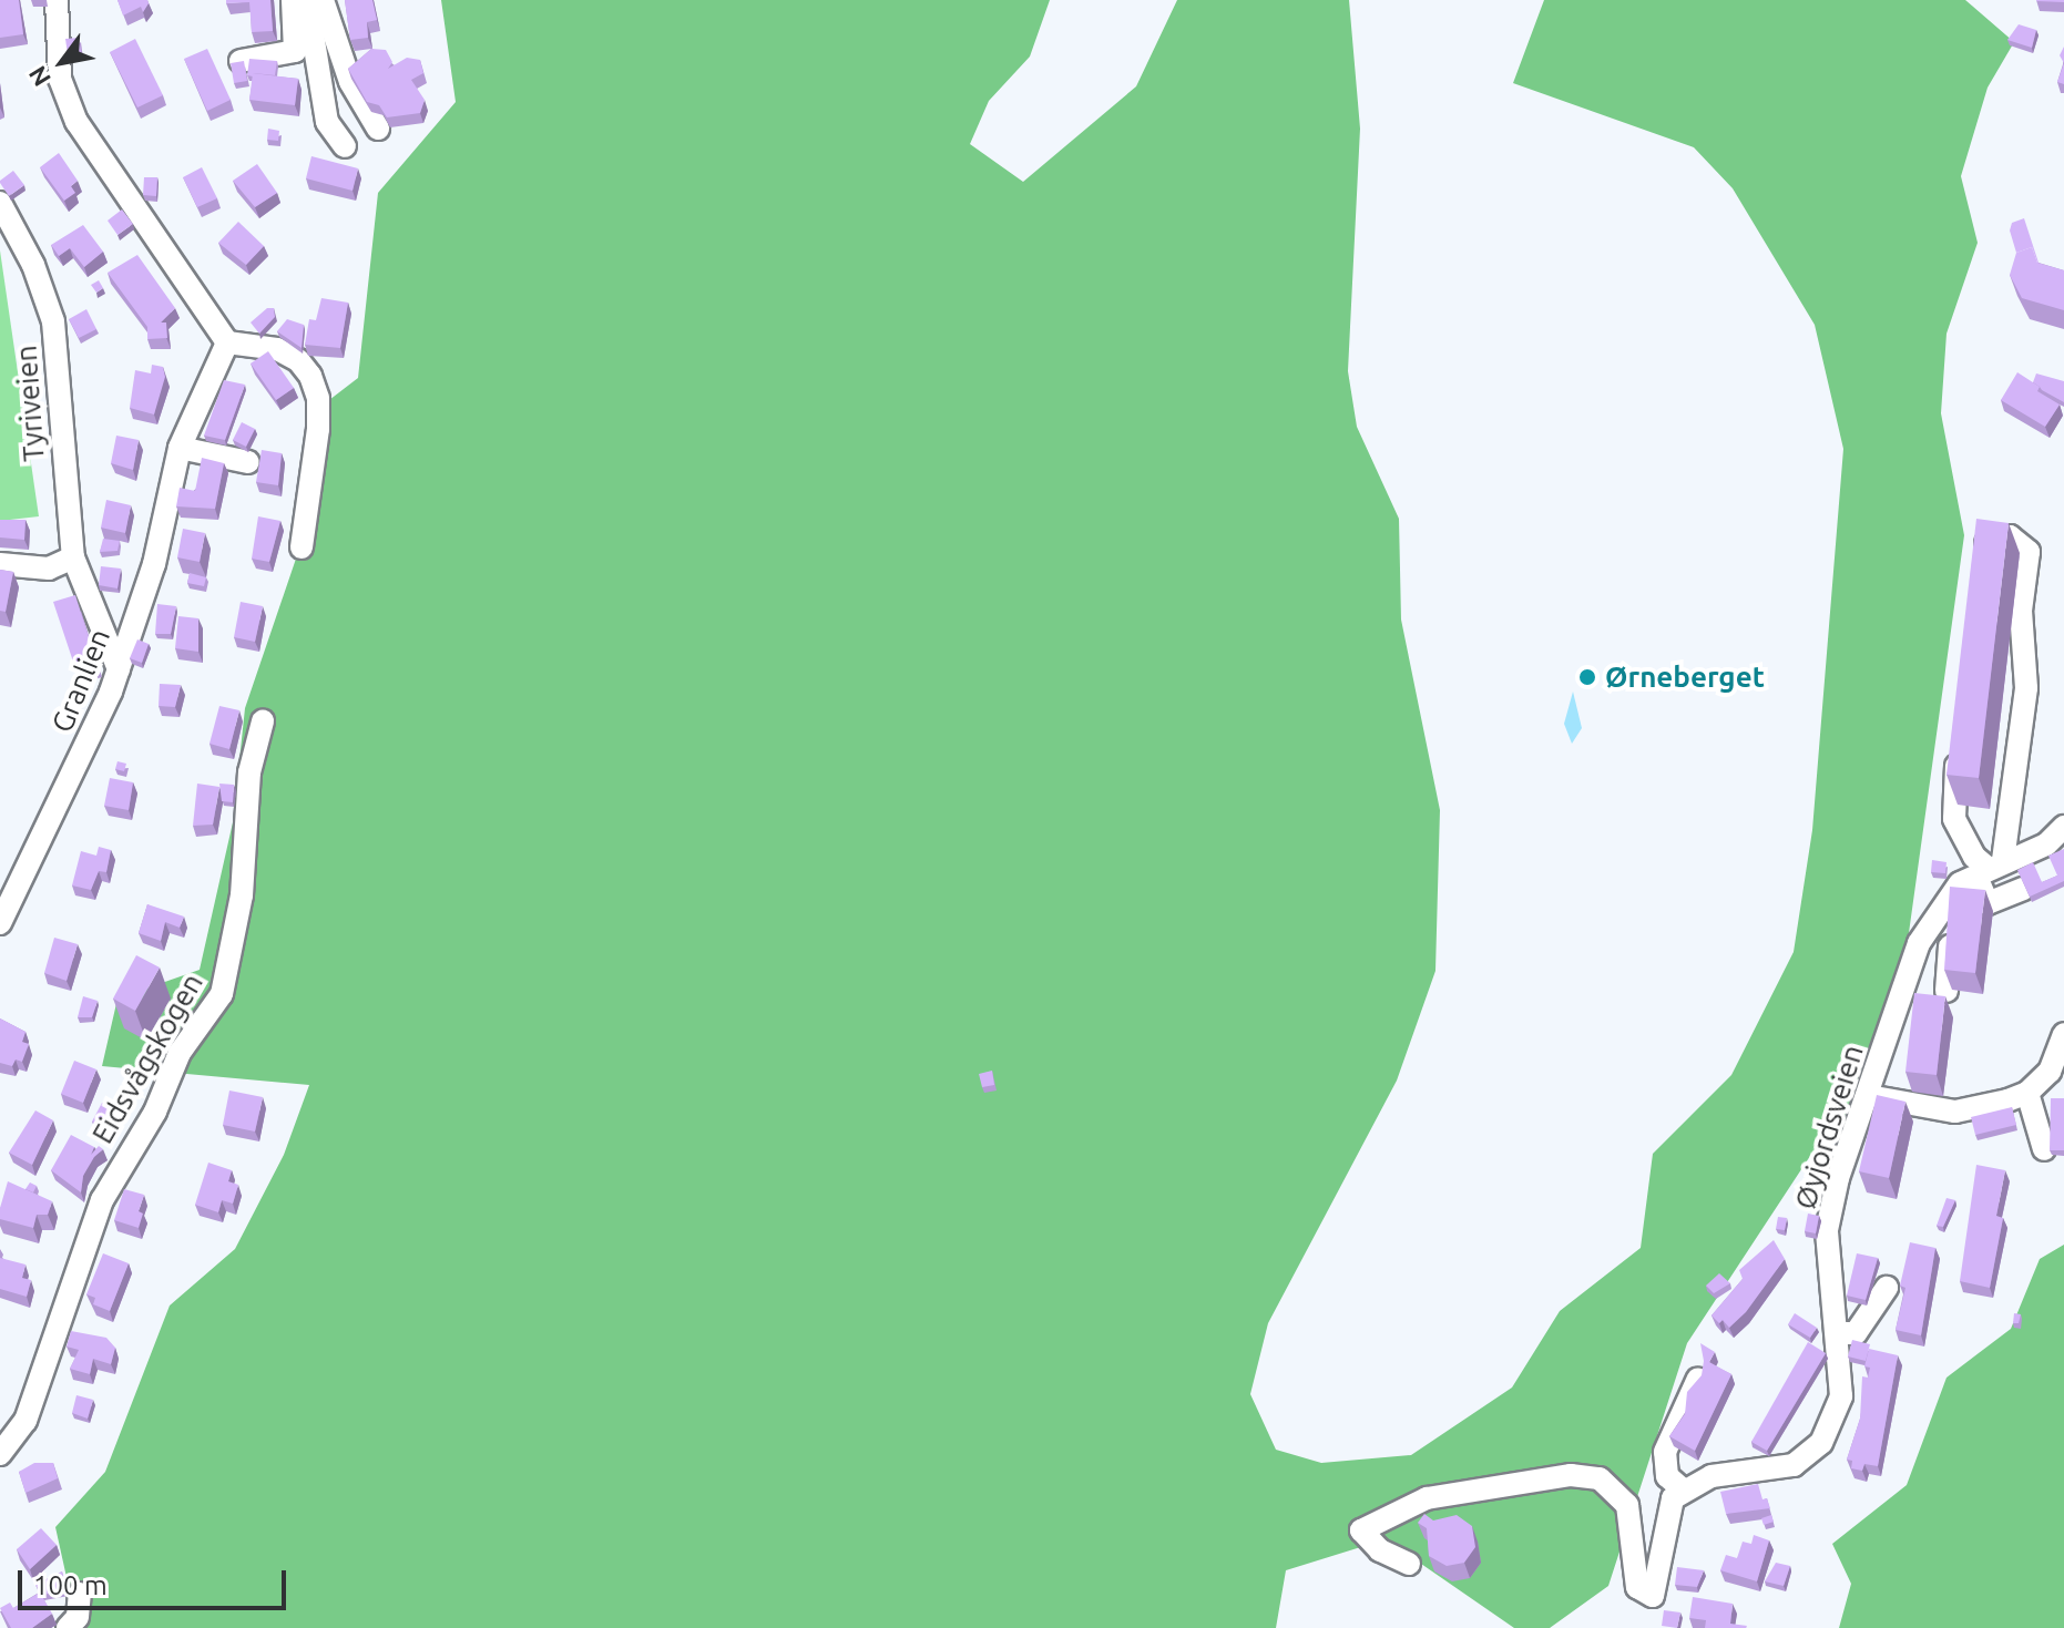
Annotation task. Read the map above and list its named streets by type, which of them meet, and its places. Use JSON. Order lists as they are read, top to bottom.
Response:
{
  "streets": {
    "street": [
      "Tyriveien",
      "Granlien",
      "Eidsvågskogen",
      "Øyjordsveien"
    ]
  },
  "crossings": [
    ["Tyriveien", "Granlien"]
  ],
  "places": ["Ørneberget"],
  "scale_bar": "100 m",
  "north": "bottom left"
}
